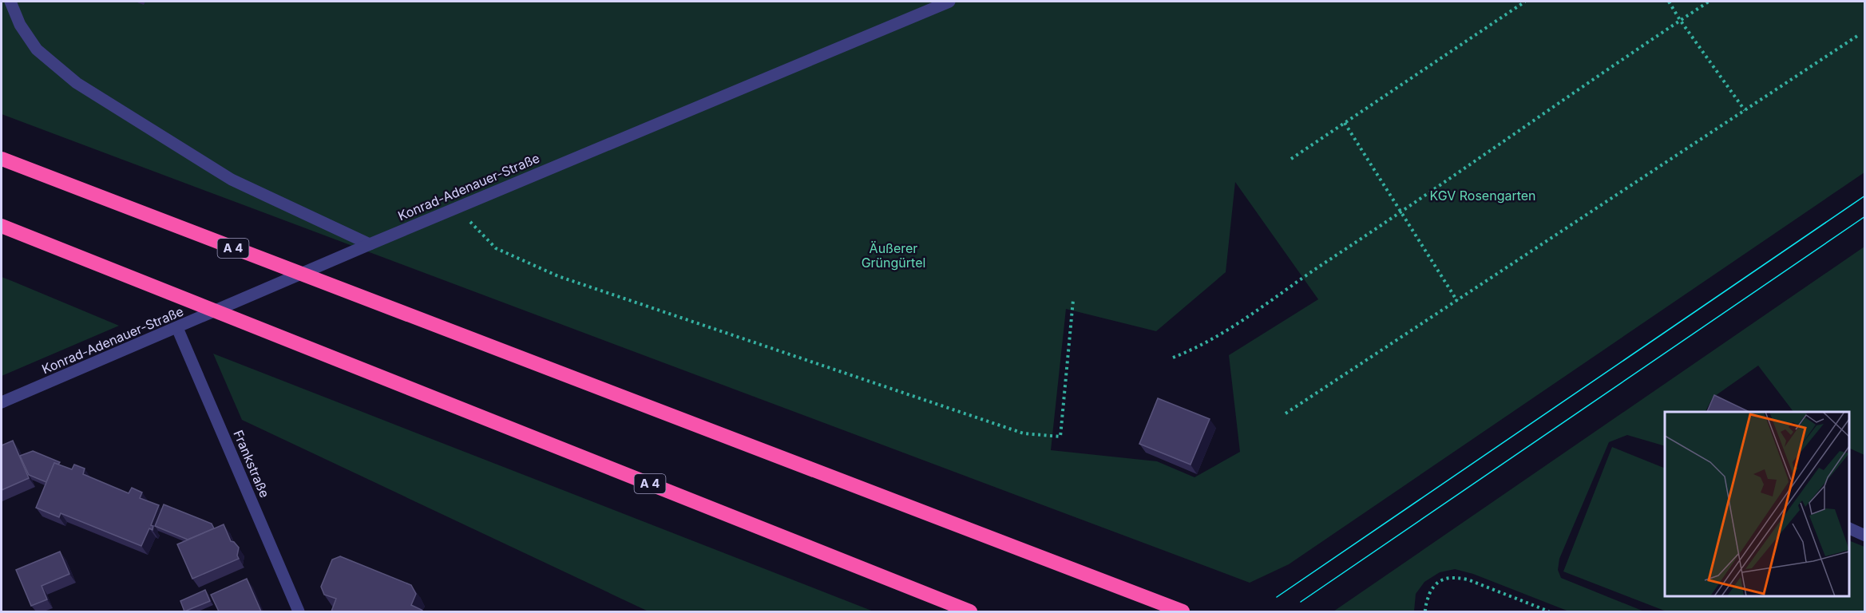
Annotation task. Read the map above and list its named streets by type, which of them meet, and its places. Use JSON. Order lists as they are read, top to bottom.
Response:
{
  "streets": {
    "highway": ["A 4"],
    "street": ["Konrad-Adenauer-Straße", "Frankstraße"]
  },
  "crossings": [
    ["Konrad-Adenauer-Straße", "Frankstraße"]
  ],
  "parks": ["KGV Rosengarten", "Äußerer Grüngürtel"]
}
